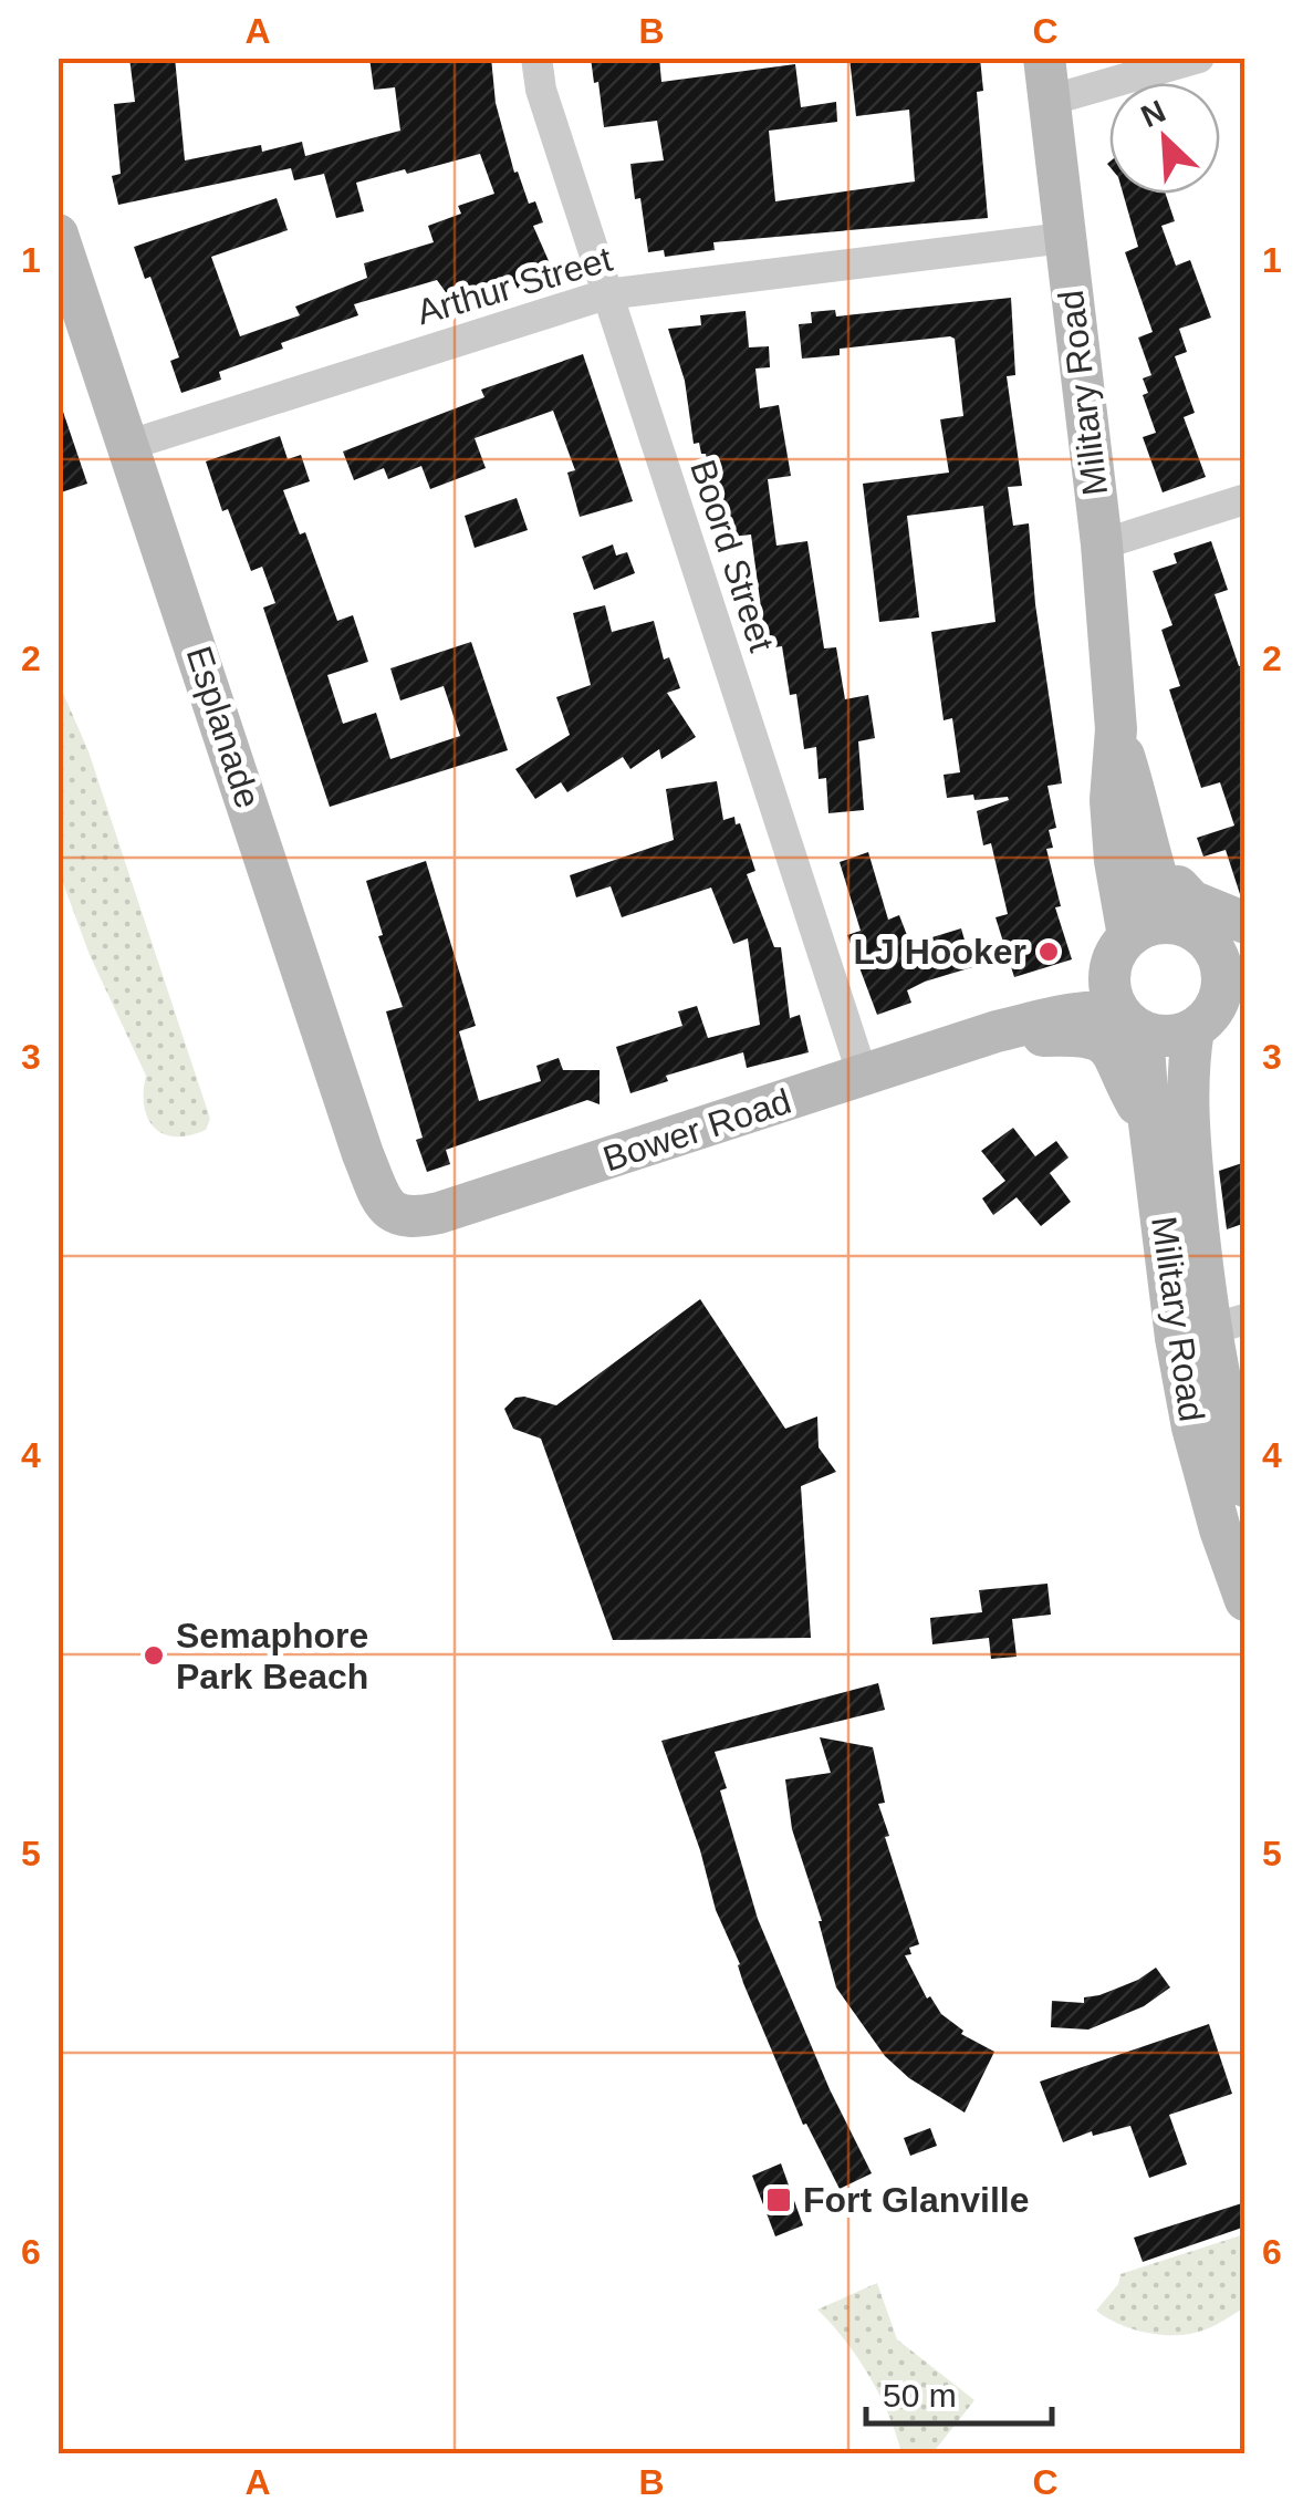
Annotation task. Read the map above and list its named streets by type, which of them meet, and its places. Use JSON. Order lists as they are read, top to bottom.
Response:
{
  "streets": {
    "main road": ["Military Road", "Esplanade", "Bower Road"],
    "street": ["Arthur Street", "Boord Street"]
  },
  "crossings": [
    ["Arthur Street", "Military Road"],
    ["Arthur Street", "Boord Street"],
    ["Arthur Street", "Esplanade"],
    ["Military Road", "Bower Road"],
    ["Boord Street", "Bower Road"],
    ["Esplanade", "Bower Road"]
  ],
  "places": {
    "other": ["LJ Hooker", "Semaphore Park Beach"],
    "transit": ["Fort Glanville"]
  },
  "scale_bar": "50 m",
  "north": "top left",
  "grid": {
    "columns": ["A", "B", "C"],
    "rows": [
      "1",
      "2",
      "3",
      "4",
      "5",
      "6"
    ]
  }
}
